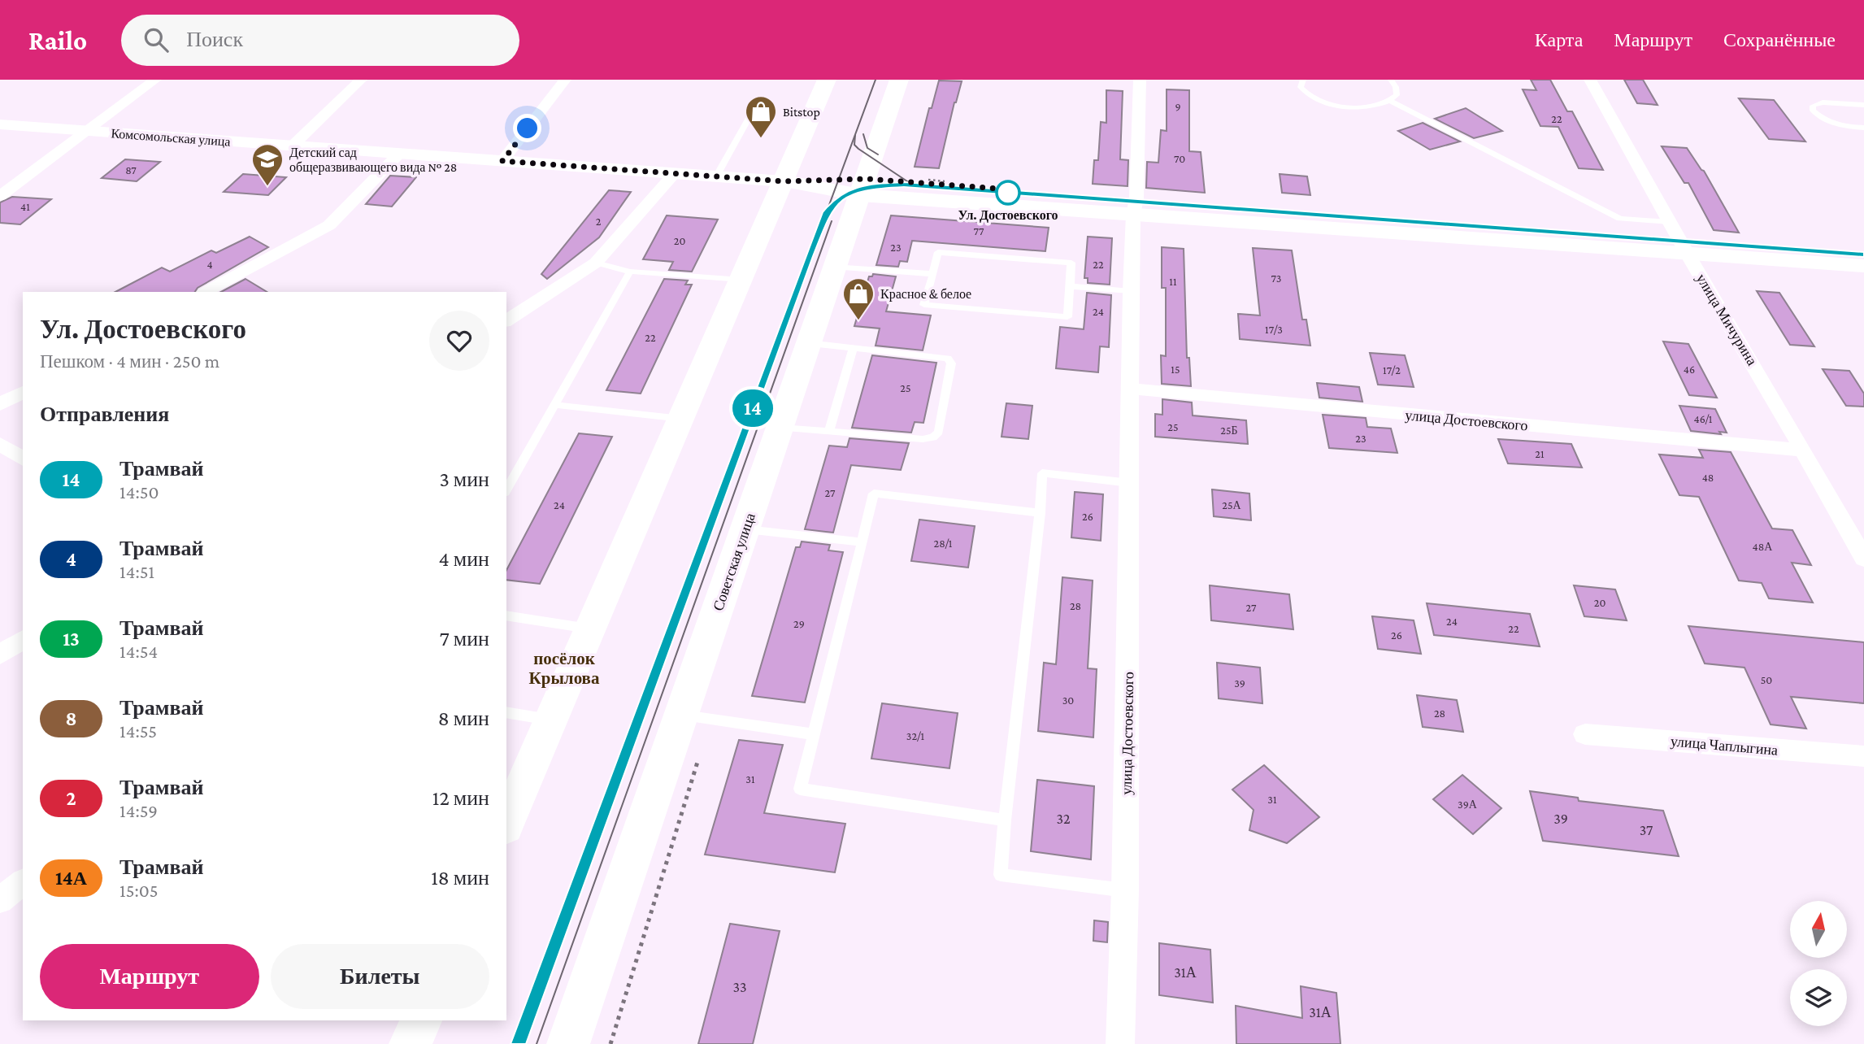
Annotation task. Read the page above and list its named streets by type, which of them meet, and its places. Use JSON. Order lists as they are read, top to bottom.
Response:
{
  "streets": {
    "main road": ["Комсомольская улица", "Советская улица"],
    "street": ["улица Мичурина", "улица Достоевского", "улица Чаплыгина"]
  },
  "crossings": [
    ["Комсомольская улица", "улица Мичурина"],
    ["Комсомольская улица", "улица Достоевского"],
    ["Комсомольская улица", "Советская улица"],
    ["улица Мичурина", "улица Достоевского"]
  ],
  "districts": ["посёлок Крылова"],
  "places": {
    "shop": ["Bitstop", "Красное & белое"],
    "school or university": ["Детский сад общеразвивающего вида № 28"],
    "other": ["Ул. Достоевского"]
  },
  "lines": ["tram line 14"],
  "house_numbers": [
    "9",
    "22",
    "70",
    "87",
    "41",
    "2",
    "77",
    "20",
    "23",
    "4",
    "22",
    "73",
    "11",
    "24",
    "17/3",
    "22",
    "15",
    "46",
    "17/2",
    "25",
    "46/1",
    "25",
    "25Б",
    "23",
    "21",
    "48",
    "27",
    "24",
    "25А",
    "26",
    "28/1",
    "48А",
    "20",
    "28",
    "27",
    "24",
    "29",
    "22",
    "26",
    "50",
    "39",
    "30",
    "28",
    "32/1",
    "31",
    "31",
    "39А",
    "32",
    "39",
    "37",
    "31А",
    "33",
    "31А"
  ],
  "north": "top",
  "page": {
    "header": "Railo",
    "search": "Поиск",
    "nav": ["Карта", "Маршрут", "Сохранённые"],
    "on_map": "14",
    "heading": [
      ["Ул. Достоевского", "Пешком · 4 мин · 250 m"],
      "Отправления"
    ],
    "list": [
      {
        "mark": "14",
        "name": "Трамвай",
        "note": "14:50",
        "value": "3 мин"
      },
      {
        "mark": "4",
        "name": "Трамвай",
        "note": "14:51",
        "value": "4 мин"
      },
      {
        "mark": "13",
        "name": "Трамвай",
        "note": "14:54",
        "value": "7 мин"
      },
      {
        "mark": "8",
        "name": "Трамвай",
        "note": "14:55",
        "value": "8 мин"
      },
      {
        "mark": "2",
        "name": "Трамвай",
        "note": "14:59",
        "value": "12 мин"
      },
      {
        "mark": "14А",
        "name": "Трамвай",
        "note": "15:05",
        "value": "18 мин"
      }
    ],
    "buttons": ["Маршрут", "Билеты"]
  }
}
